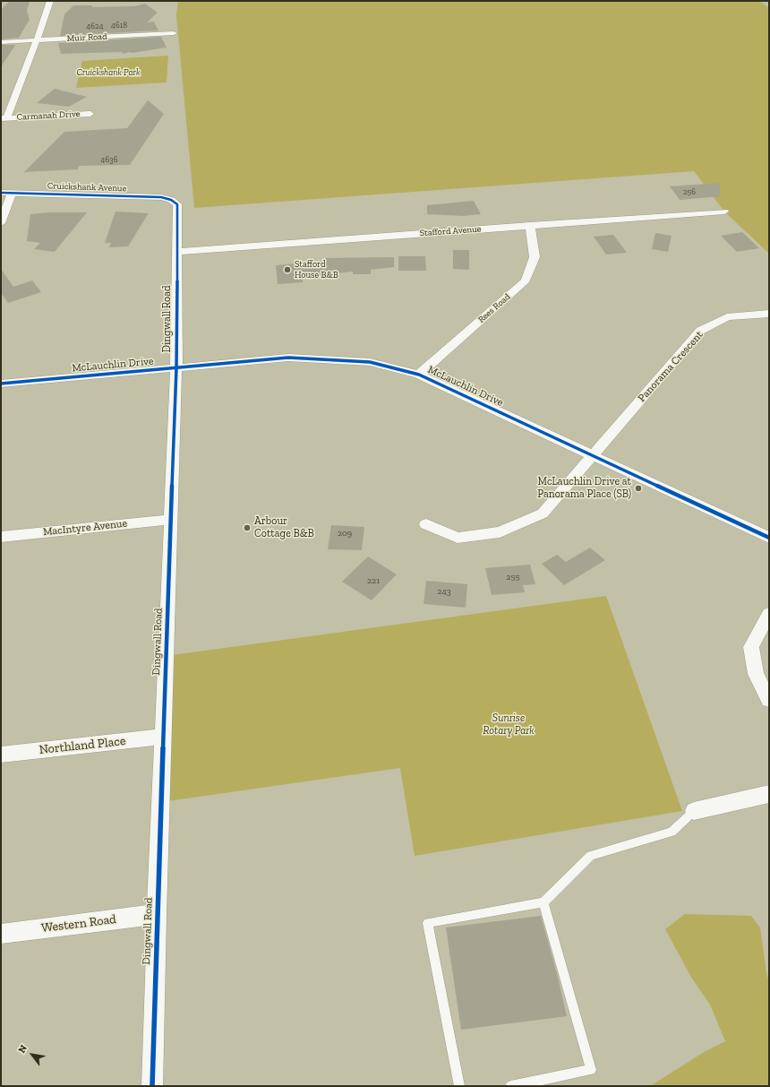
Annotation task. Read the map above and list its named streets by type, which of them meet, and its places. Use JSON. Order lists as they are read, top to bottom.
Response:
{
  "streets": {
    "street": [
      "Muir Road",
      "Carmanah Drive",
      "Cruickshank Avenue",
      "Stafford Avenue",
      "Rees Road",
      "Dingwall Road",
      "McLauchlin Drive",
      "Panorama Crescent",
      "MacIntyre Avenue",
      "Northland Place",
      "Western Road"
    ]
  },
  "crossings": [
    ["Muir Road", "Carmanah Drive"],
    ["Cruickshank Avenue", "Dingwall Road"],
    ["Stafford Avenue", "Rees Road"],
    ["Stafford Avenue", "Dingwall Road"],
    ["Rees Road", "McLauchlin Drive"],
    ["Dingwall Road", "McLauchlin Drive"],
    ["Dingwall Road", "MacIntyre Avenue"],
    ["Dingwall Road", "Northland Place"],
    ["Dingwall Road", "Western Road"],
    ["McLauchlin Drive", "Panorama Crescent"]
  ],
  "parks": ["Cruickshank Park", "Sunrise Rotary Park"],
  "places": ["Stafford House B&B", "McLauchlin Drive at Panorama Place (SB)", "Arbour Cottage B&B"],
  "house_numbers": [
    "4618",
    "4624",
    "4636",
    "256",
    "209",
    "255",
    "221",
    "243"
  ],
  "north": "top left"
}
